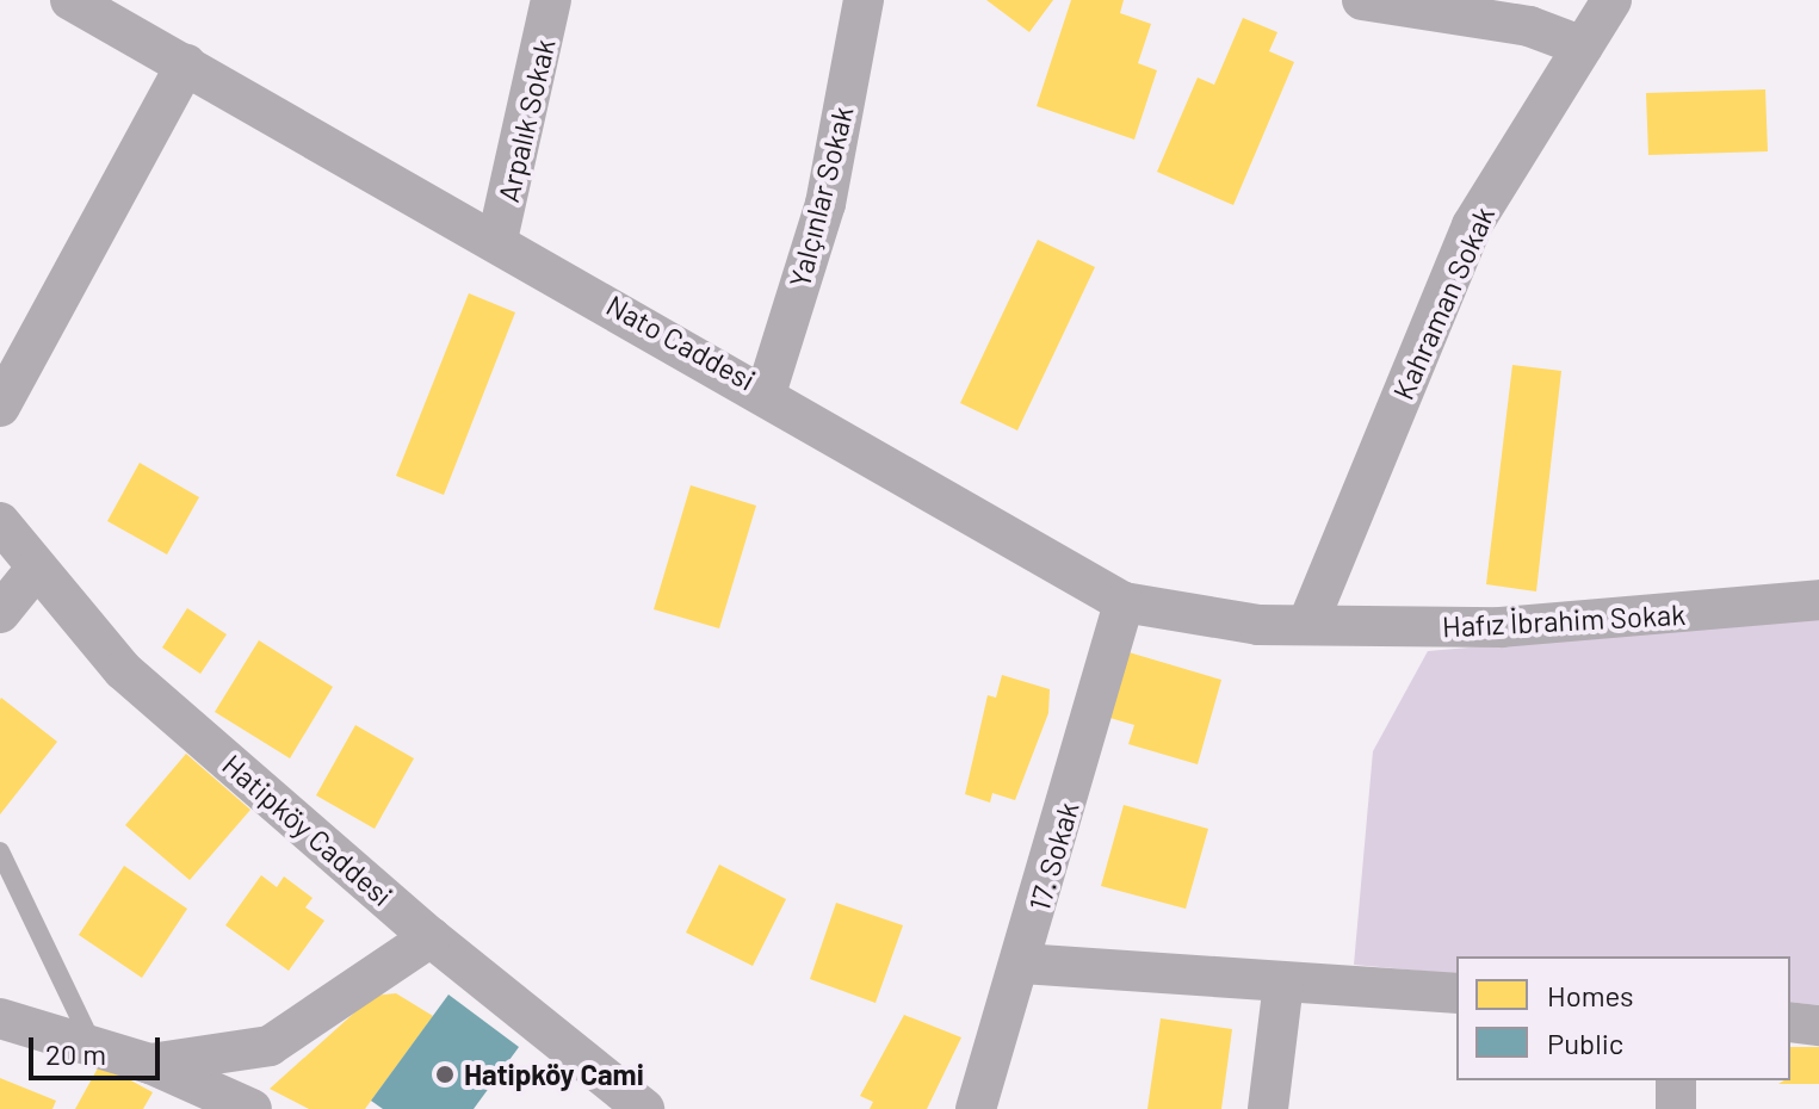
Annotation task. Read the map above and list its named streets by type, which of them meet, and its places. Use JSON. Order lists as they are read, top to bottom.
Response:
{
  "streets": {
    "street": [
      "Arpalık Sokak",
      "Yalçınlar Sokak",
      "Kahraman Sokak",
      "Nato Caddesi",
      "Hafız İbrahim Sokak",
      "Hatipköy Caddesi",
      "17. Sokak"
    ]
  },
  "crossings": [
    ["Arpalık Sokak", "Nato Caddesi"],
    ["Yalçınlar Sokak", "Nato Caddesi"],
    ["Kahraman Sokak", "Nato Caddesi"],
    ["Kahraman Sokak", "Hafız İbrahim Sokak"],
    ["Nato Caddesi", "Hafız İbrahim Sokak"],
    ["Nato Caddesi", "17. Sokak"]
  ],
  "places": ["Hatipköy Cami"],
  "legend": ["Homes", "Public"],
  "scale_bar": "20 m"
}
